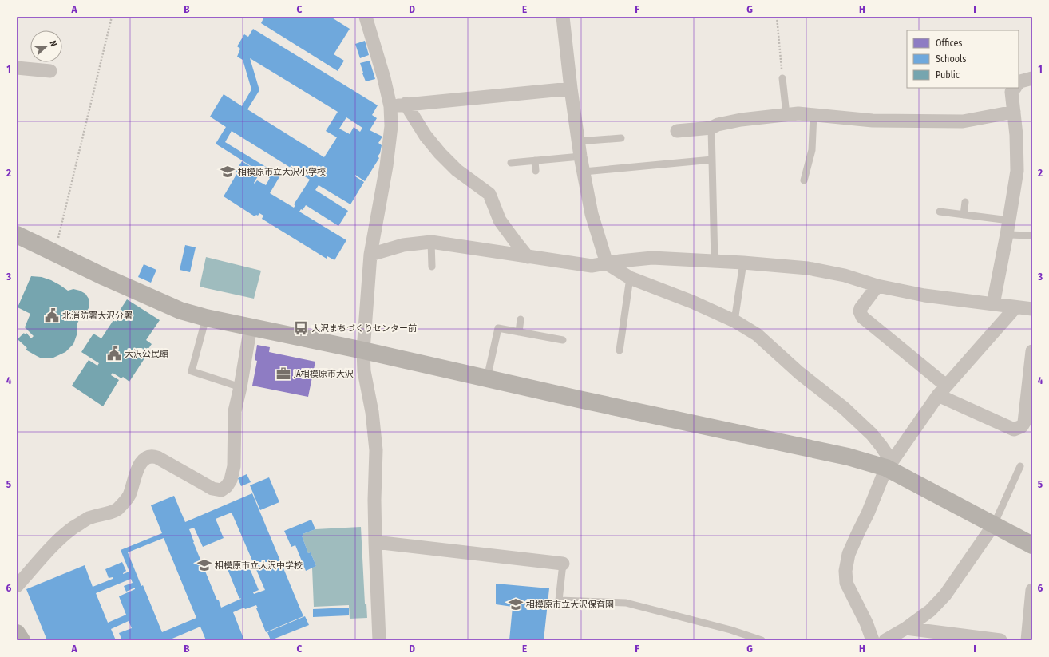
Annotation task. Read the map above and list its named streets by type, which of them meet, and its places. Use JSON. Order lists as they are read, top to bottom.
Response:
{
  "places": {
    "school or university": ["相模原市立大沢小学校", "相模原市立大沢中学校", "相模原市立大沢保育園"],
    "public building": ["北消防署大沢分署", "大沢公民館"],
    "bus stop": ["大沢まちづくりセンター前"],
    "office": ["JA相模原市大沢"]
  },
  "legend": ["Offices", "Schools", "Public"],
  "north": "right",
  "grid": {
    "columns": [
      "A",
      "B",
      "C",
      "D",
      "E",
      "F",
      "G",
      "H",
      "I"
    ],
    "rows": [
      "1",
      "2",
      "3",
      "4",
      "5",
      "6"
    ]
  }
}
